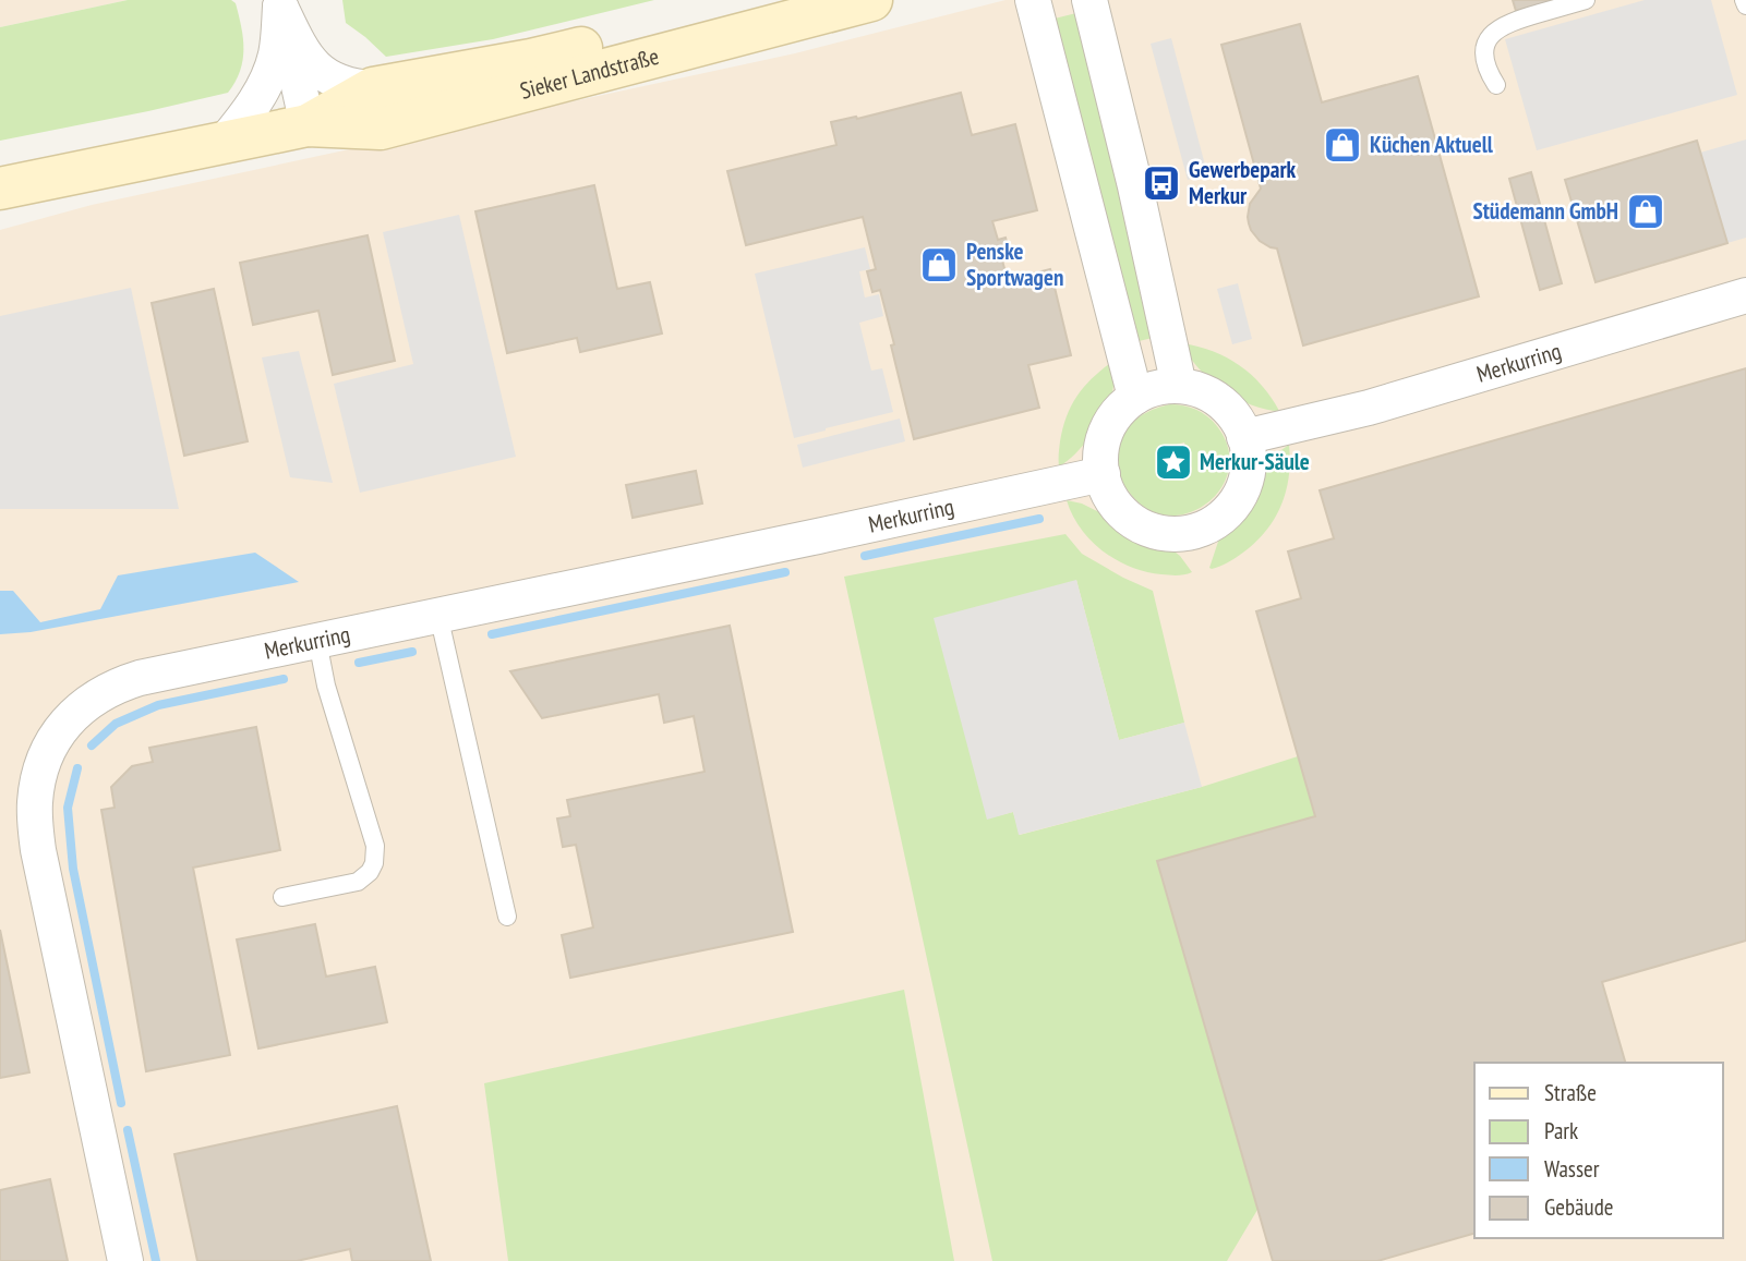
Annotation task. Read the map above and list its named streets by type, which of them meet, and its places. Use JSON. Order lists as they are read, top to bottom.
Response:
{
  "streets": {
    "main road": ["Sieker Landstraße"],
    "street": ["Merkurring"]
  },
  "places": {
    "shop": ["Küchen Aktuell", "Stüdemann GmbH", "Penske Sportwagen"],
    "bus stop": ["Gewerbepark Merkur"],
    "place": ["Merkur-Säule"]
  },
  "legend": [
    "Straße",
    "Park",
    "Wasser",
    "Gebäude"
  ]
}
